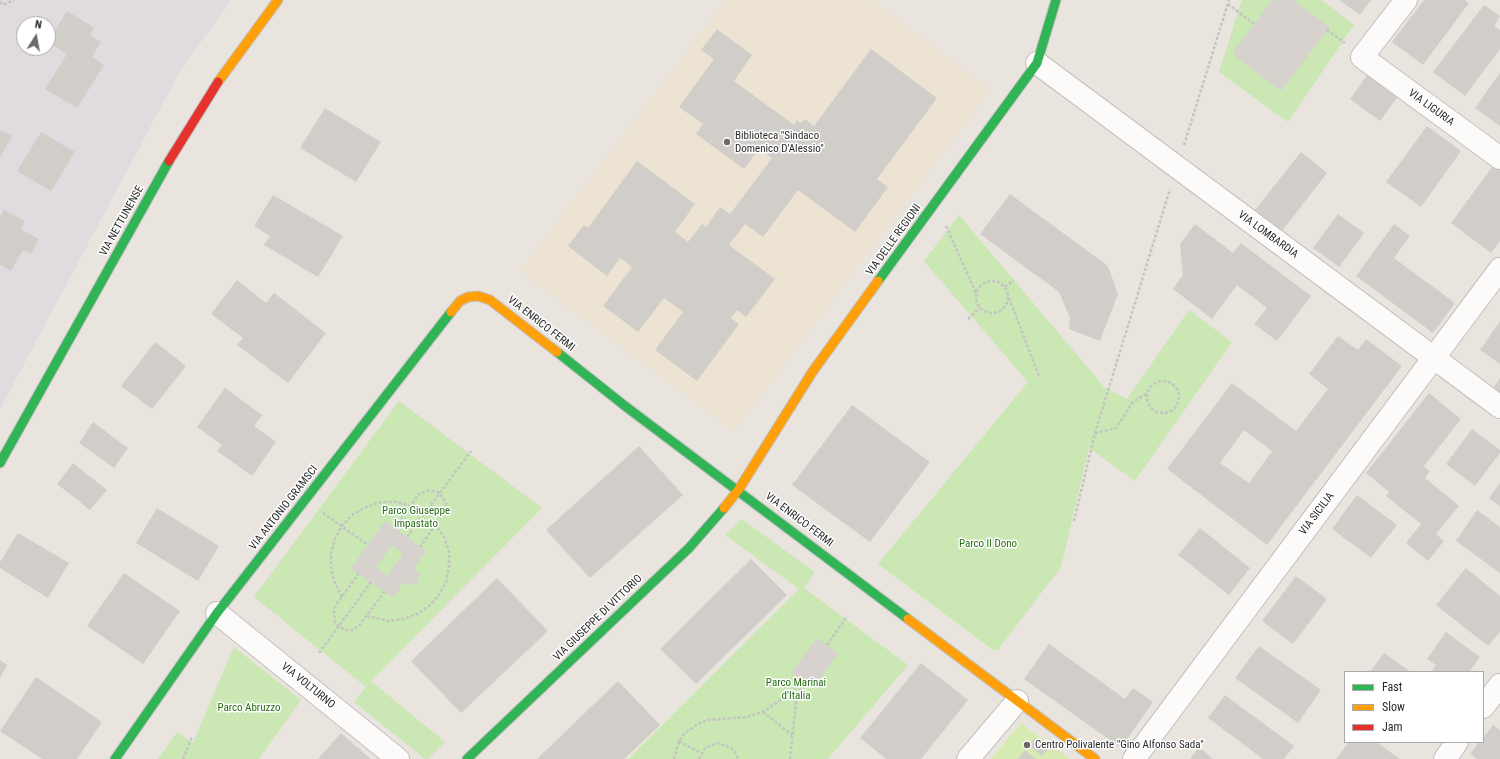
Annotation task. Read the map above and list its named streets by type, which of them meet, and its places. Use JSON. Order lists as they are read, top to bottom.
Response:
{
  "streets": {
    "street": [
      "VIA LIGURIA",
      "VIA NETTUNENSE",
      "VIA LOMBARDIA",
      "VIA DELLE REGIONI",
      "VIA ENRICO FERMI",
      "VIA ANTONIO GRAMSCI",
      "VIA SICILIA",
      "VIA GIUSEPPE DI VITTORIO",
      "VIA VOLTURNO"
    ]
  },
  "crossings": [
    ["VIA LOMBARDIA", "VIA DELLE REGIONI"],
    ["VIA LOMBARDIA", "VIA SICILIA"],
    ["VIA DELLE REGIONI", "VIA ENRICO FERMI"],
    ["VIA DELLE REGIONI", "VIA GIUSEPPE DI VITTORIO"],
    ["VIA ENRICO FERMI", "VIA ANTONIO GRAMSCI"],
    ["VIA ENRICO FERMI", "VIA GIUSEPPE DI VITTORIO"],
    ["VIA ANTONIO GRAMSCI", "VIA VOLTURNO"]
  ],
  "parks": [
    "Parco Giuseppe Impastato",
    "Parco Il Dono",
    "Parco Marinai d'Italia",
    "Parco Abruzzo"
  ],
  "places": ["Biblioteca \"Sindaco Domenico D'Alessio\"", "Centro Polivalente \"Gino Alfonso Sada\""],
  "legend": ["Fast", "Slow", "Jam"],
  "north": "top"
}
